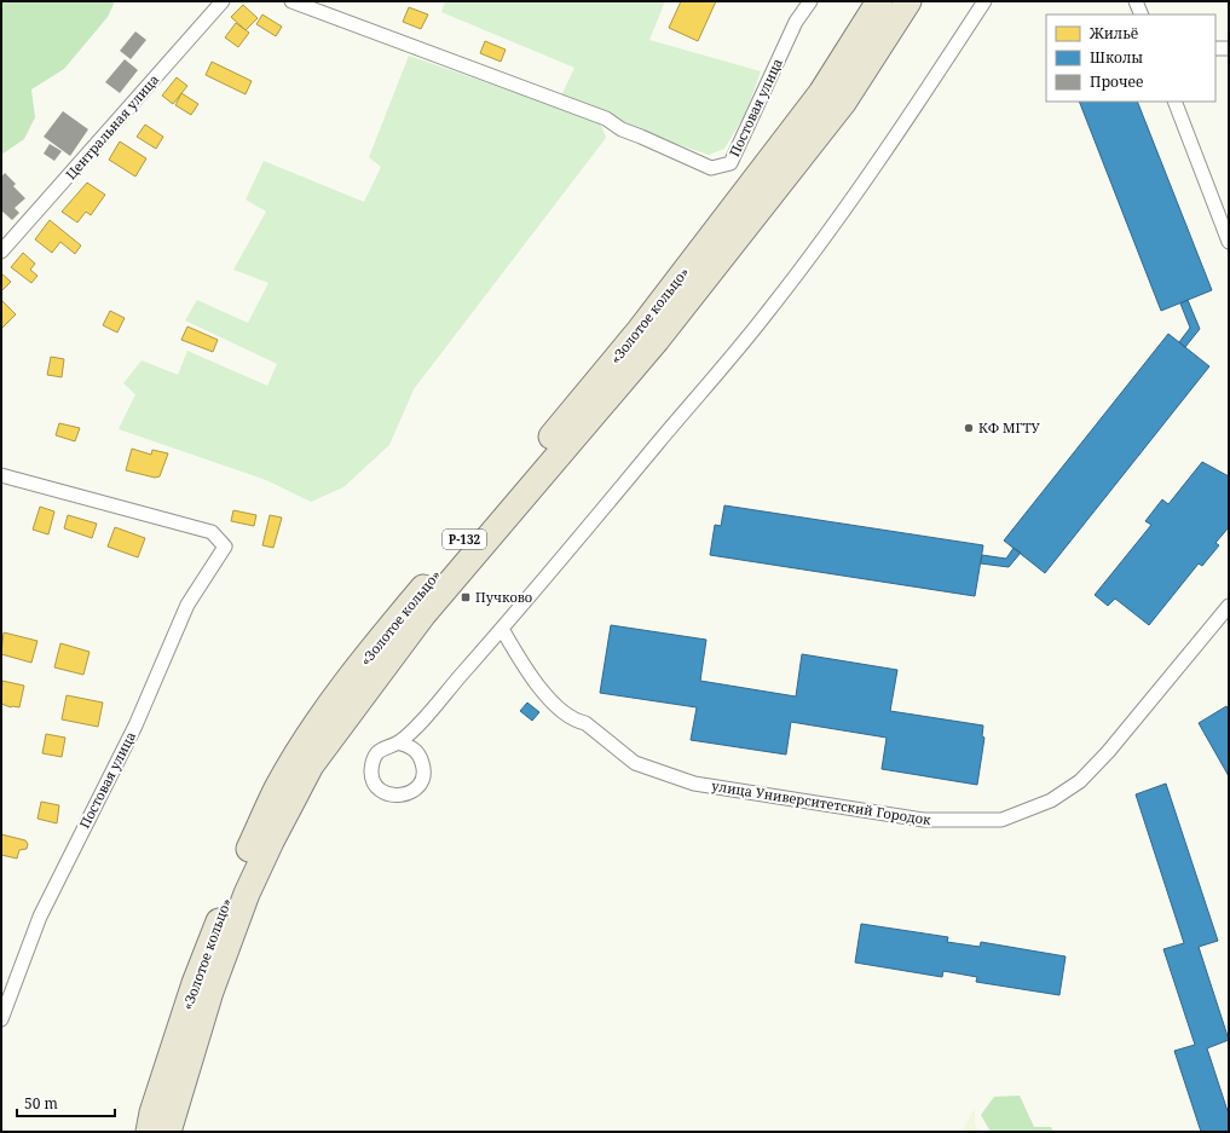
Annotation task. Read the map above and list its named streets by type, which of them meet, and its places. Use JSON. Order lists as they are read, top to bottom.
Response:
{
  "streets": {
    "highway": ["«Золотое кольцо»", "Р-132"],
    "street": ["Постовая улица", "Центральная улица", "улица Университетский Городок"]
  },
  "places": {
    "other": ["КФ МГТУ"],
    "transit": ["Пучково"]
  },
  "legend": ["Жильё", "Школы", "Прочее"],
  "scale_bar": "50 m"
}
